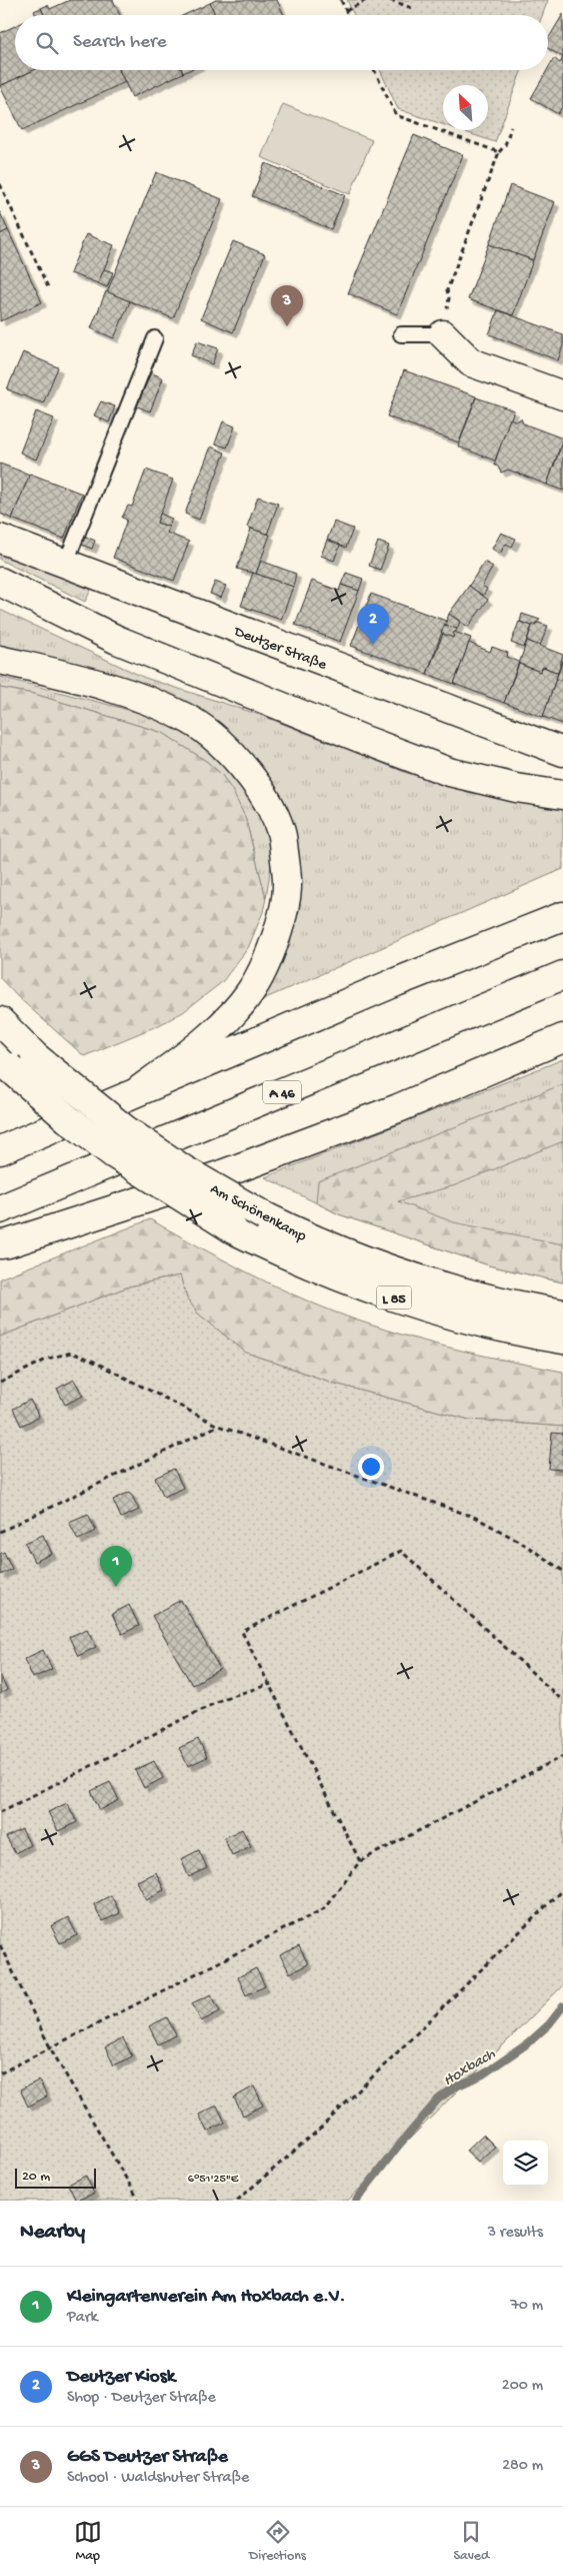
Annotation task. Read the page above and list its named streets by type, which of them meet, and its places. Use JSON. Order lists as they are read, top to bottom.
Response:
{
  "streets": {
    "main road": [
      "Deutzer Straße",
      "A 46",
      "Am Schönenkamp",
      "L 85"
    ]
  },
  "water": ["Hoxbach"],
  "scale_bar": "20 m",
  "north": "top left",
  "page": {
    "search": "Search here",
    "pins": ["3", "2", "1"],
    "scale": "20 m",
    "heading": ["Nearby", "3 results"],
    "list": [
      {
        "mark": "1",
        "name": "Kleingartenverein Am Hoxbach e.V.",
        "note": "Park",
        "value": "70 m"
      },
      {
        "mark": "2",
        "name": "Deutzer Kiosk",
        "note": "Shop · Deutzer Straße",
        "value": "200 m"
      },
      {
        "mark": "3",
        "name": "GGS Deutzer Straße",
        "note": "School · Waldshuter Straße",
        "value": "280 m"
      }
    ],
    "nav": ["Map", "Directions", "Saved"]
  },
  "coordinates": ["6°51'25\"E"]
}
